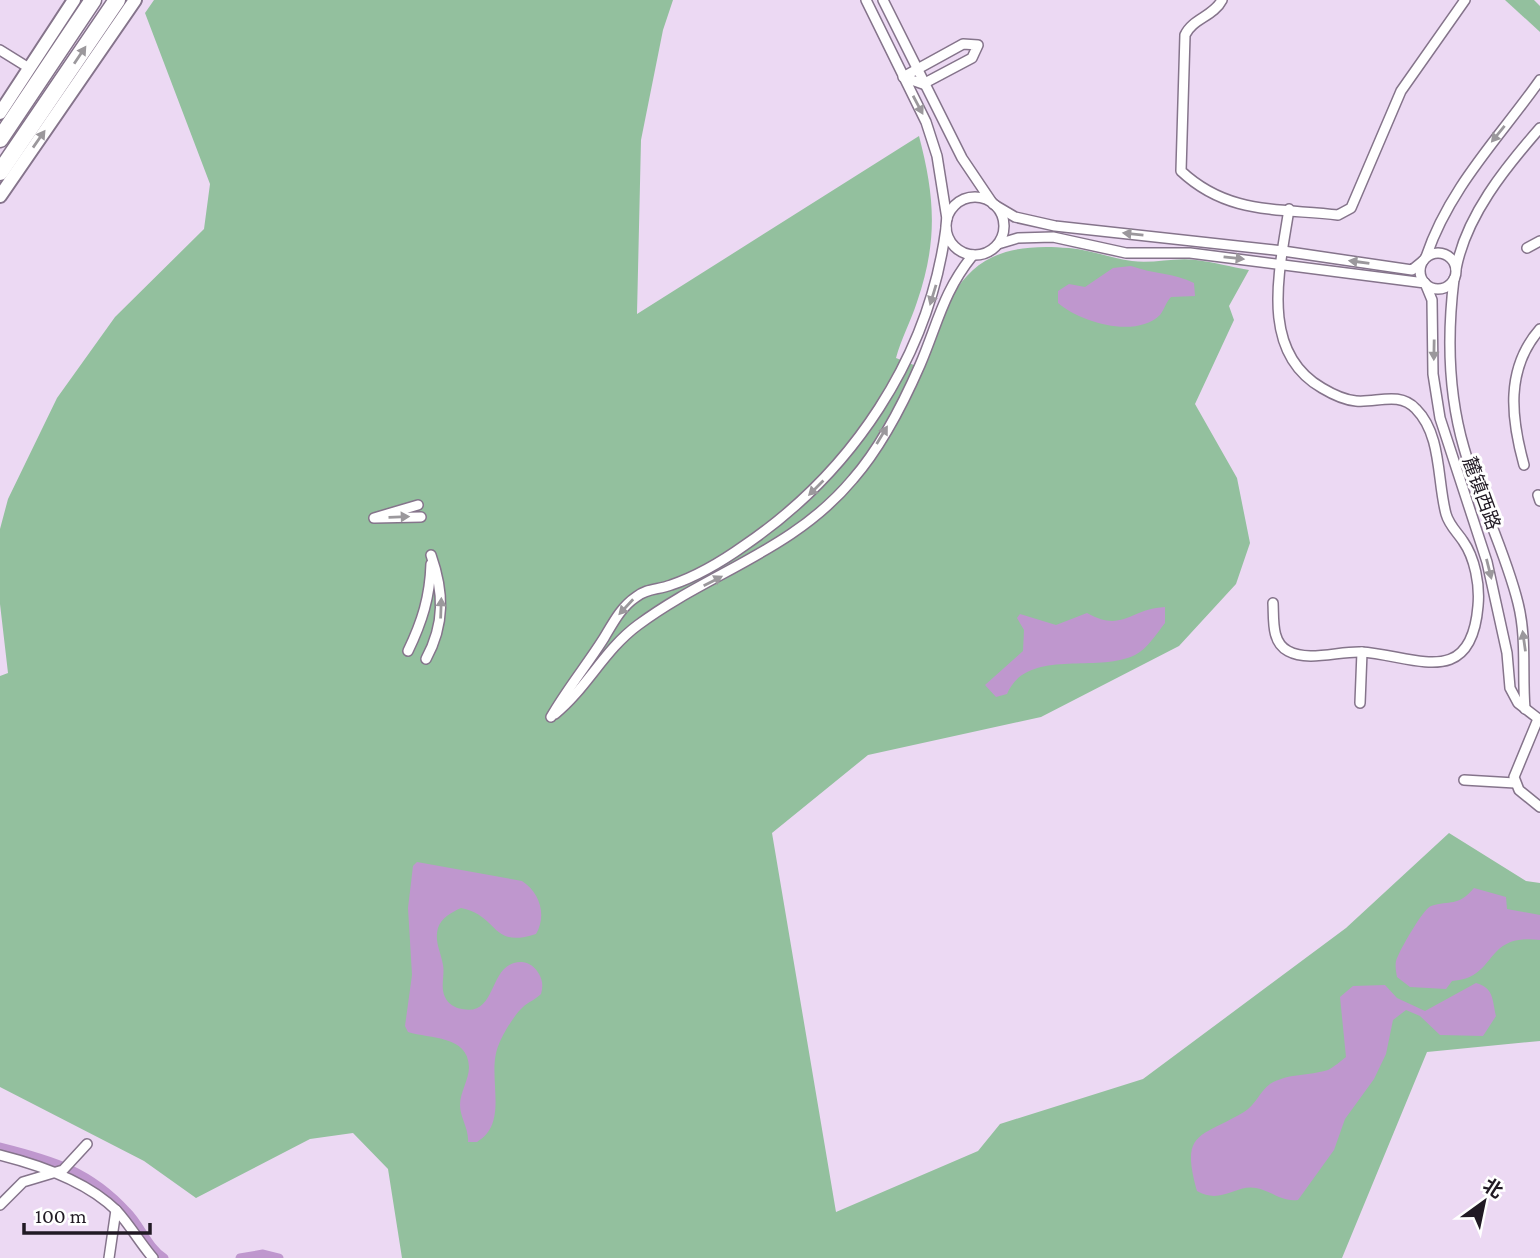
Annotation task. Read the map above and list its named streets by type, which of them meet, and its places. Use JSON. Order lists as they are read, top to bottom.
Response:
{
  "streets": {
    "street": ["麓镇西路"]
  },
  "scale_bar": "100 m",
  "north": "top right"
}
